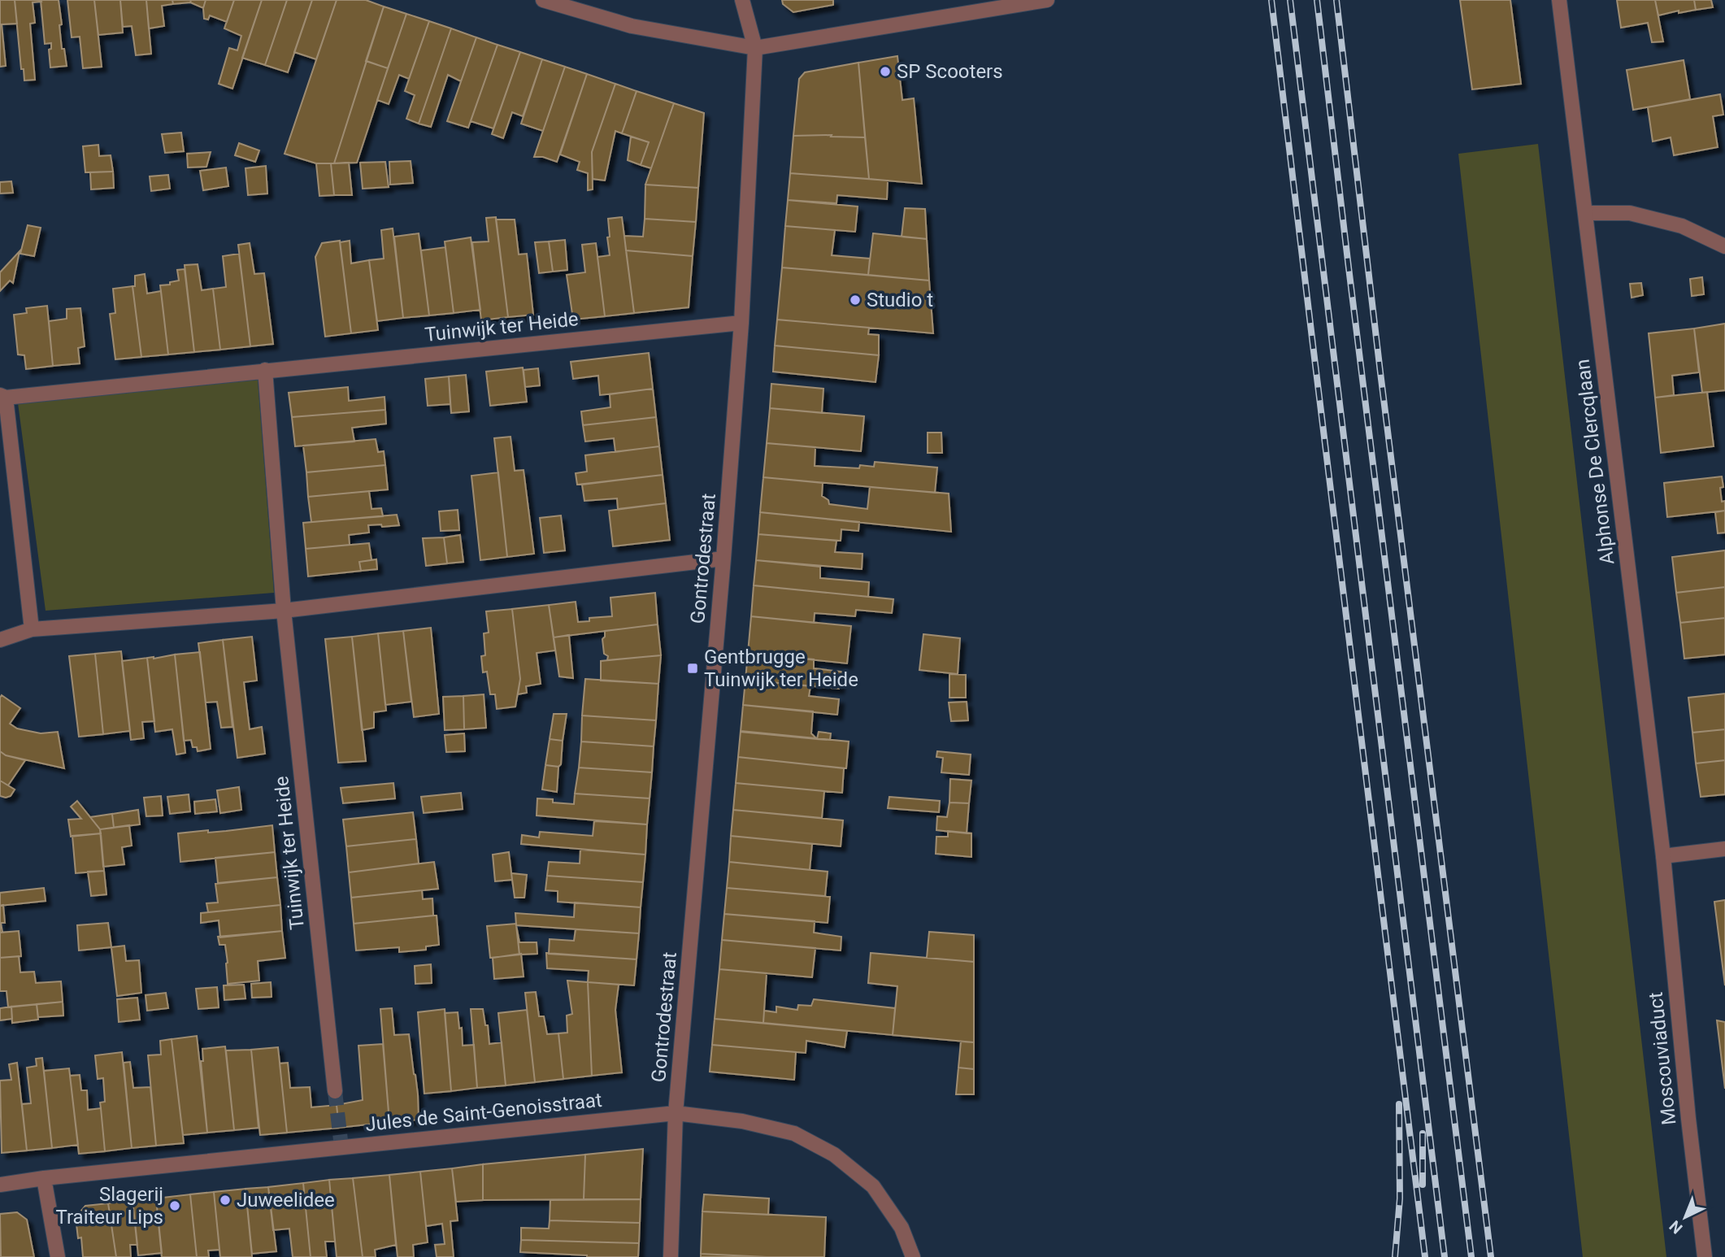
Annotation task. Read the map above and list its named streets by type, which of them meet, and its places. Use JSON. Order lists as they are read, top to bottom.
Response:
{
  "streets": {
    "street": [
      "Tuinwijk ter Heide",
      "Alphonse De Clercqlaan",
      "Gontrodestraat",
      "Moscouviaduct",
      "Jules de Saint-Genoisstraat"
    ]
  },
  "crossings": [
    ["Tuinwijk ter Heide", "Gontrodestraat"],
    ["Alphonse De Clercqlaan", "Moscouviaduct"],
    ["Gontrodestraat", "Jules de Saint-Genoisstraat"]
  ],
  "places": {
    "other": [
      "SP Scooters",
      "Studio t",
      "Juweelidee",
      "Slagerij Traiteur Lips"
    ],
    "transit": ["Gentbrugge Tuinwijk ter Heide"]
  },
  "north": "bottom left"
}
